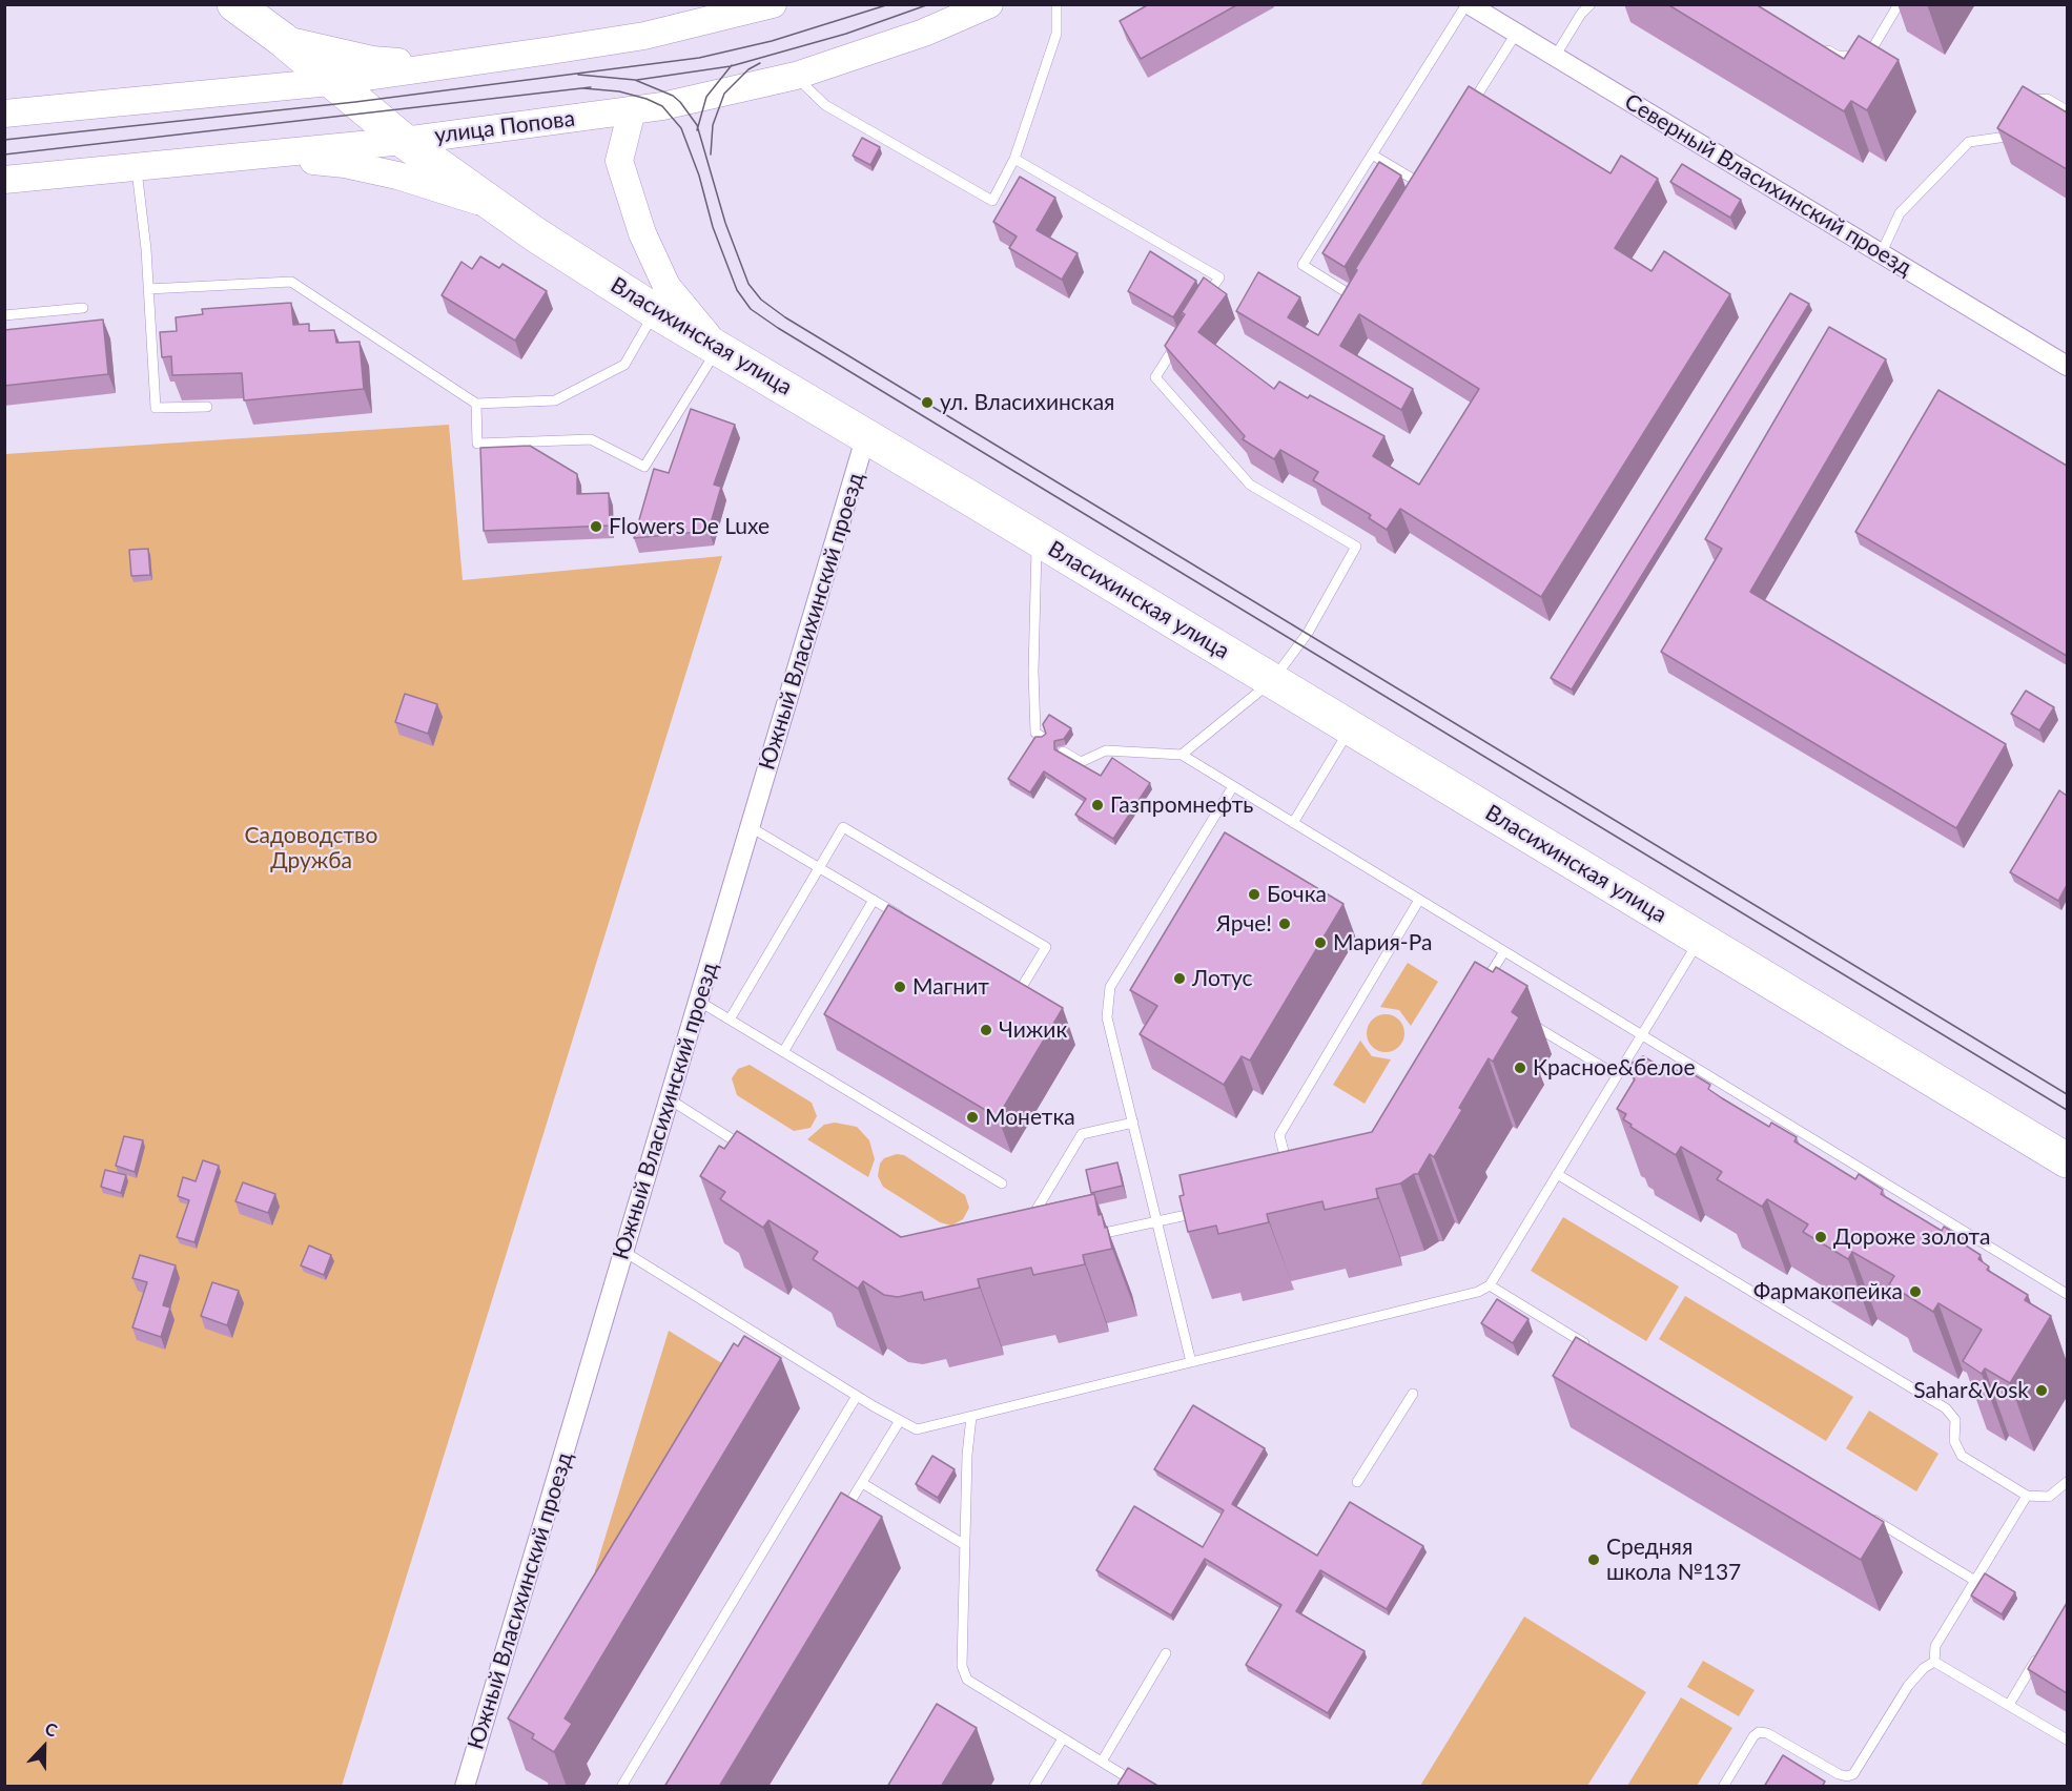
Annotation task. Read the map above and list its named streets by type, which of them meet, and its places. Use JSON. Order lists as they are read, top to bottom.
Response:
{
  "streets": {
    "highway": ["Власихинская улица"],
    "main road": ["улица Попова"],
    "street": ["Северный Власихинский проезд", "Южный Власихинский проезд"]
  },
  "crossings": [
    ["улица Попова", "Власихинская улица"],
    ["Власихинская улица", "Южный Власихинский проезд"]
  ],
  "parks": ["Садоводство Дружба"],
  "places": [
    "ул. Власихинская",
    "Flowers De Luxe",
    "Газпромнефть",
    "Бочка",
    "Ярче!",
    "Мария-Ра",
    "Лотус",
    "Магнит",
    "Чижик",
    "Красное&белое",
    "Монетка",
    "Дороже золота",
    "Фармакопейка",
    "Sahar&Vosk",
    "Средняя школа №137"
  ],
  "north": "top"
}
